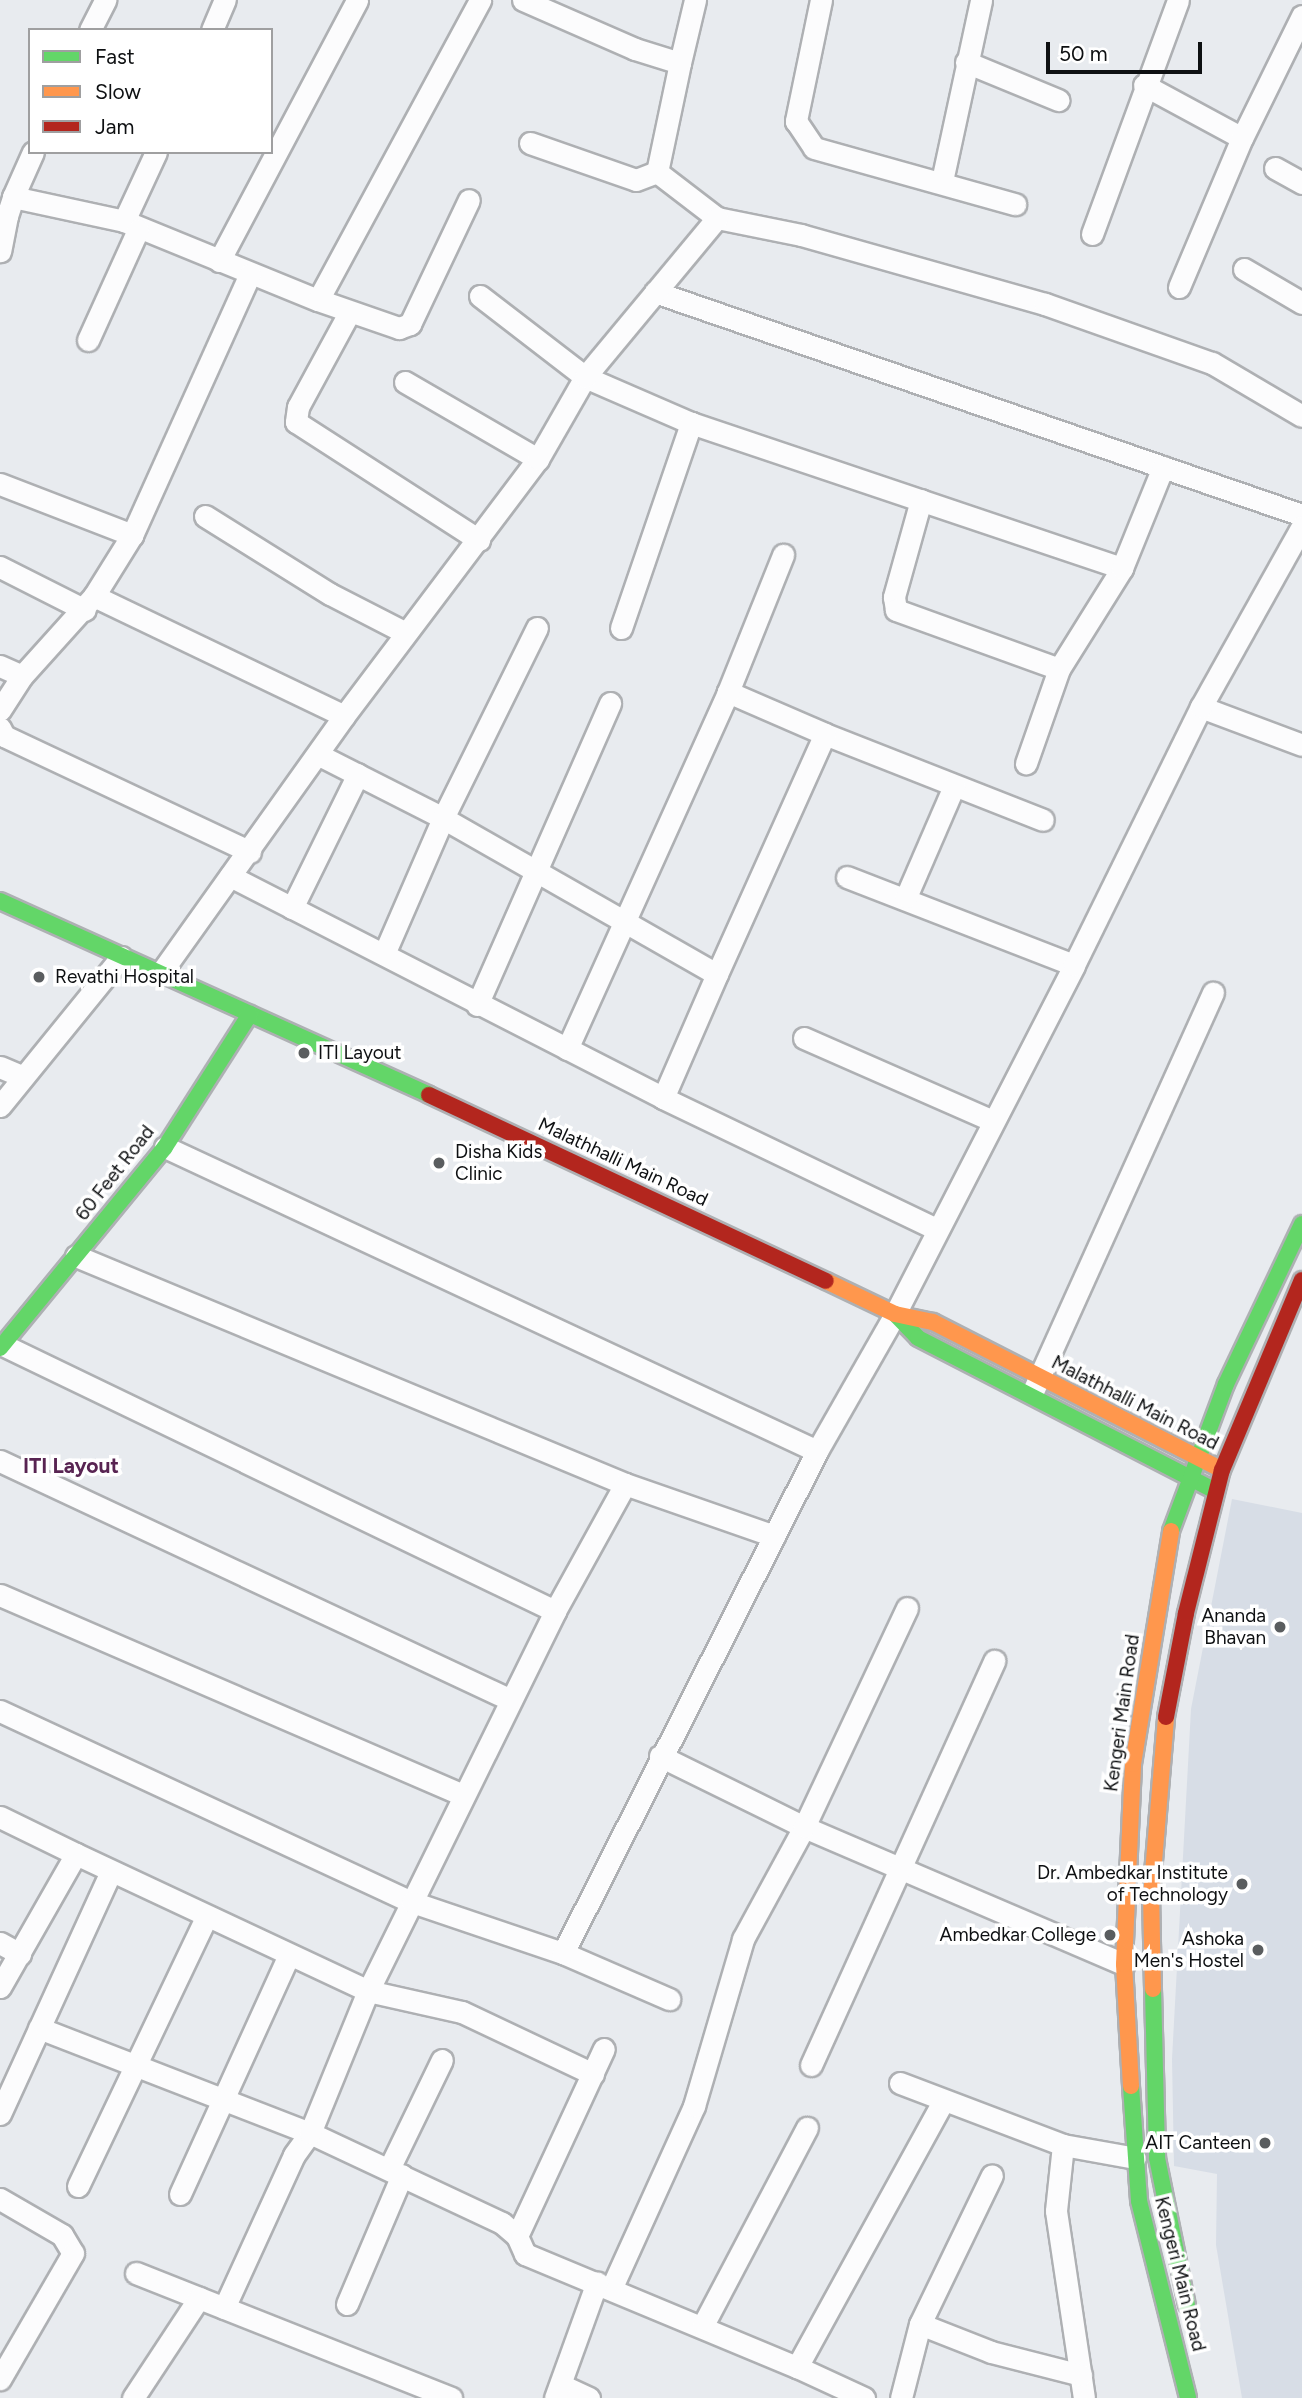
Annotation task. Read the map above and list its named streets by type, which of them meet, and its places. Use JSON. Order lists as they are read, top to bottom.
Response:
{
  "streets": {
    "main road": ["Malathhalli Main Road", "60 Feet Road", "Kengeri Main Road"]
  },
  "crossings": [
    ["Malathhalli Main Road", "60 Feet Road"],
    ["Malathhalli Main Road", "Kengeri Main Road"]
  ],
  "districts": ["ITI Layout"],
  "places": [
    "Revathi Hospital",
    "ITI Layout",
    "Disha Kids Clinic",
    "Ananda Bhavan",
    "Dr. Ambedkar Institute of Technology",
    "Ambedkar College",
    "Ashoka Men's Hostel",
    "AIT Canteen"
  ],
  "legend": ["Fast", "Slow", "Jam"],
  "scale_bar": "50 m"
}
